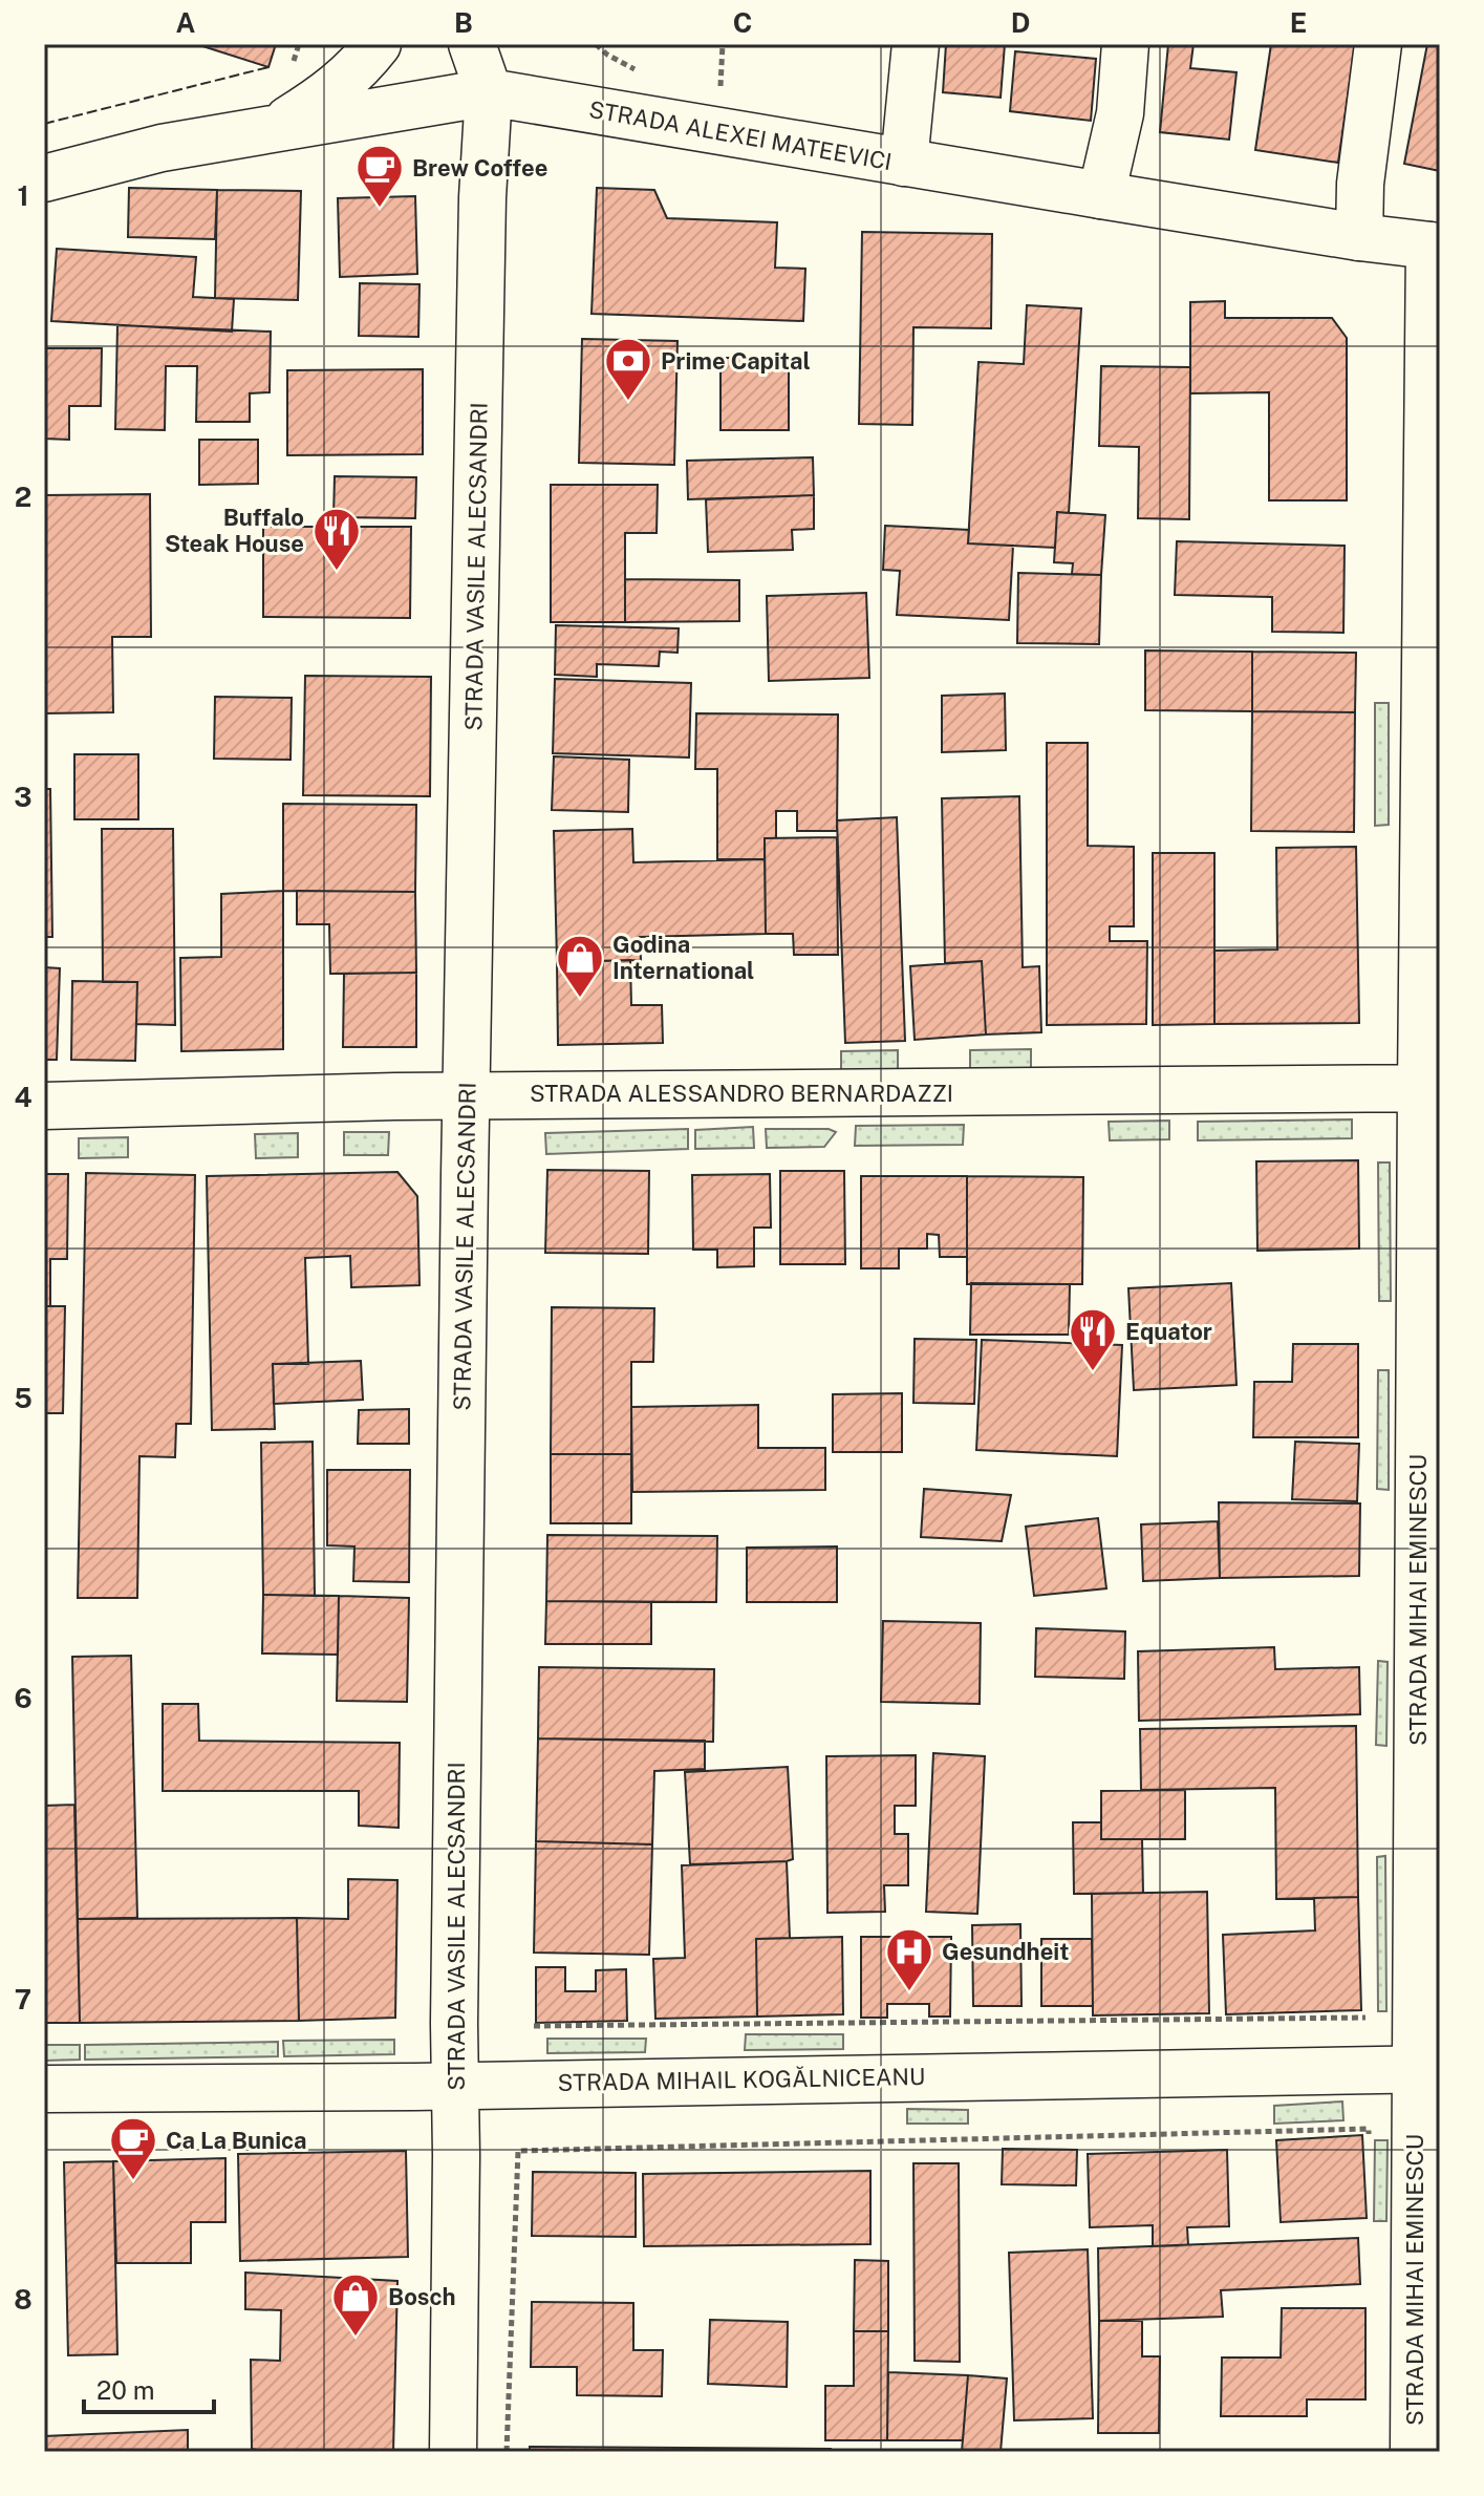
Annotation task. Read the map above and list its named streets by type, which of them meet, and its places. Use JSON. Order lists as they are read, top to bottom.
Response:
{
  "streets": {
    "main road": [
      "STRADA ALEXEI MATEEVICI",
      "STRADA VASILE ALECSANDRI",
      "STRADA ALESSANDRO BERNARDAZZI",
      "STRADA MIHAI EMINESCU",
      "STRADA MIHAIL KOGĂLNICEANU"
    ]
  },
  "crossings": [
    ["STRADA ALEXEI MATEEVICI", "STRADA VASILE ALECSANDRI"],
    ["STRADA ALEXEI MATEEVICI", "STRADA MIHAI EMINESCU"],
    ["STRADA VASILE ALECSANDRI", "STRADA ALESSANDRO BERNARDAZZI"],
    ["STRADA VASILE ALECSANDRI", "STRADA MIHAIL KOGĂLNICEANU"],
    ["STRADA ALESSANDRO BERNARDAZZI", "STRADA MIHAI EMINESCU"],
    ["STRADA MIHAI EMINESCU", "STRADA MIHAIL KOGĂLNICEANU"]
  ],
  "places": {
    "cafe": ["Brew Coffee", "Ca La Bunica"],
    "bank": ["Prime Capital"],
    "restaurant": ["Buffalo Steak House", "Equator"],
    "shop": ["Godina International", "Bosch"],
    "hospital": ["Gesundheit"]
  },
  "scale_bar": "20 m",
  "grid": {
    "columns": [
      "A",
      "B",
      "C",
      "D",
      "E"
    ],
    "rows": [
      "1",
      "2",
      "3",
      "4",
      "5",
      "6",
      "7",
      "8"
    ]
  }
}
